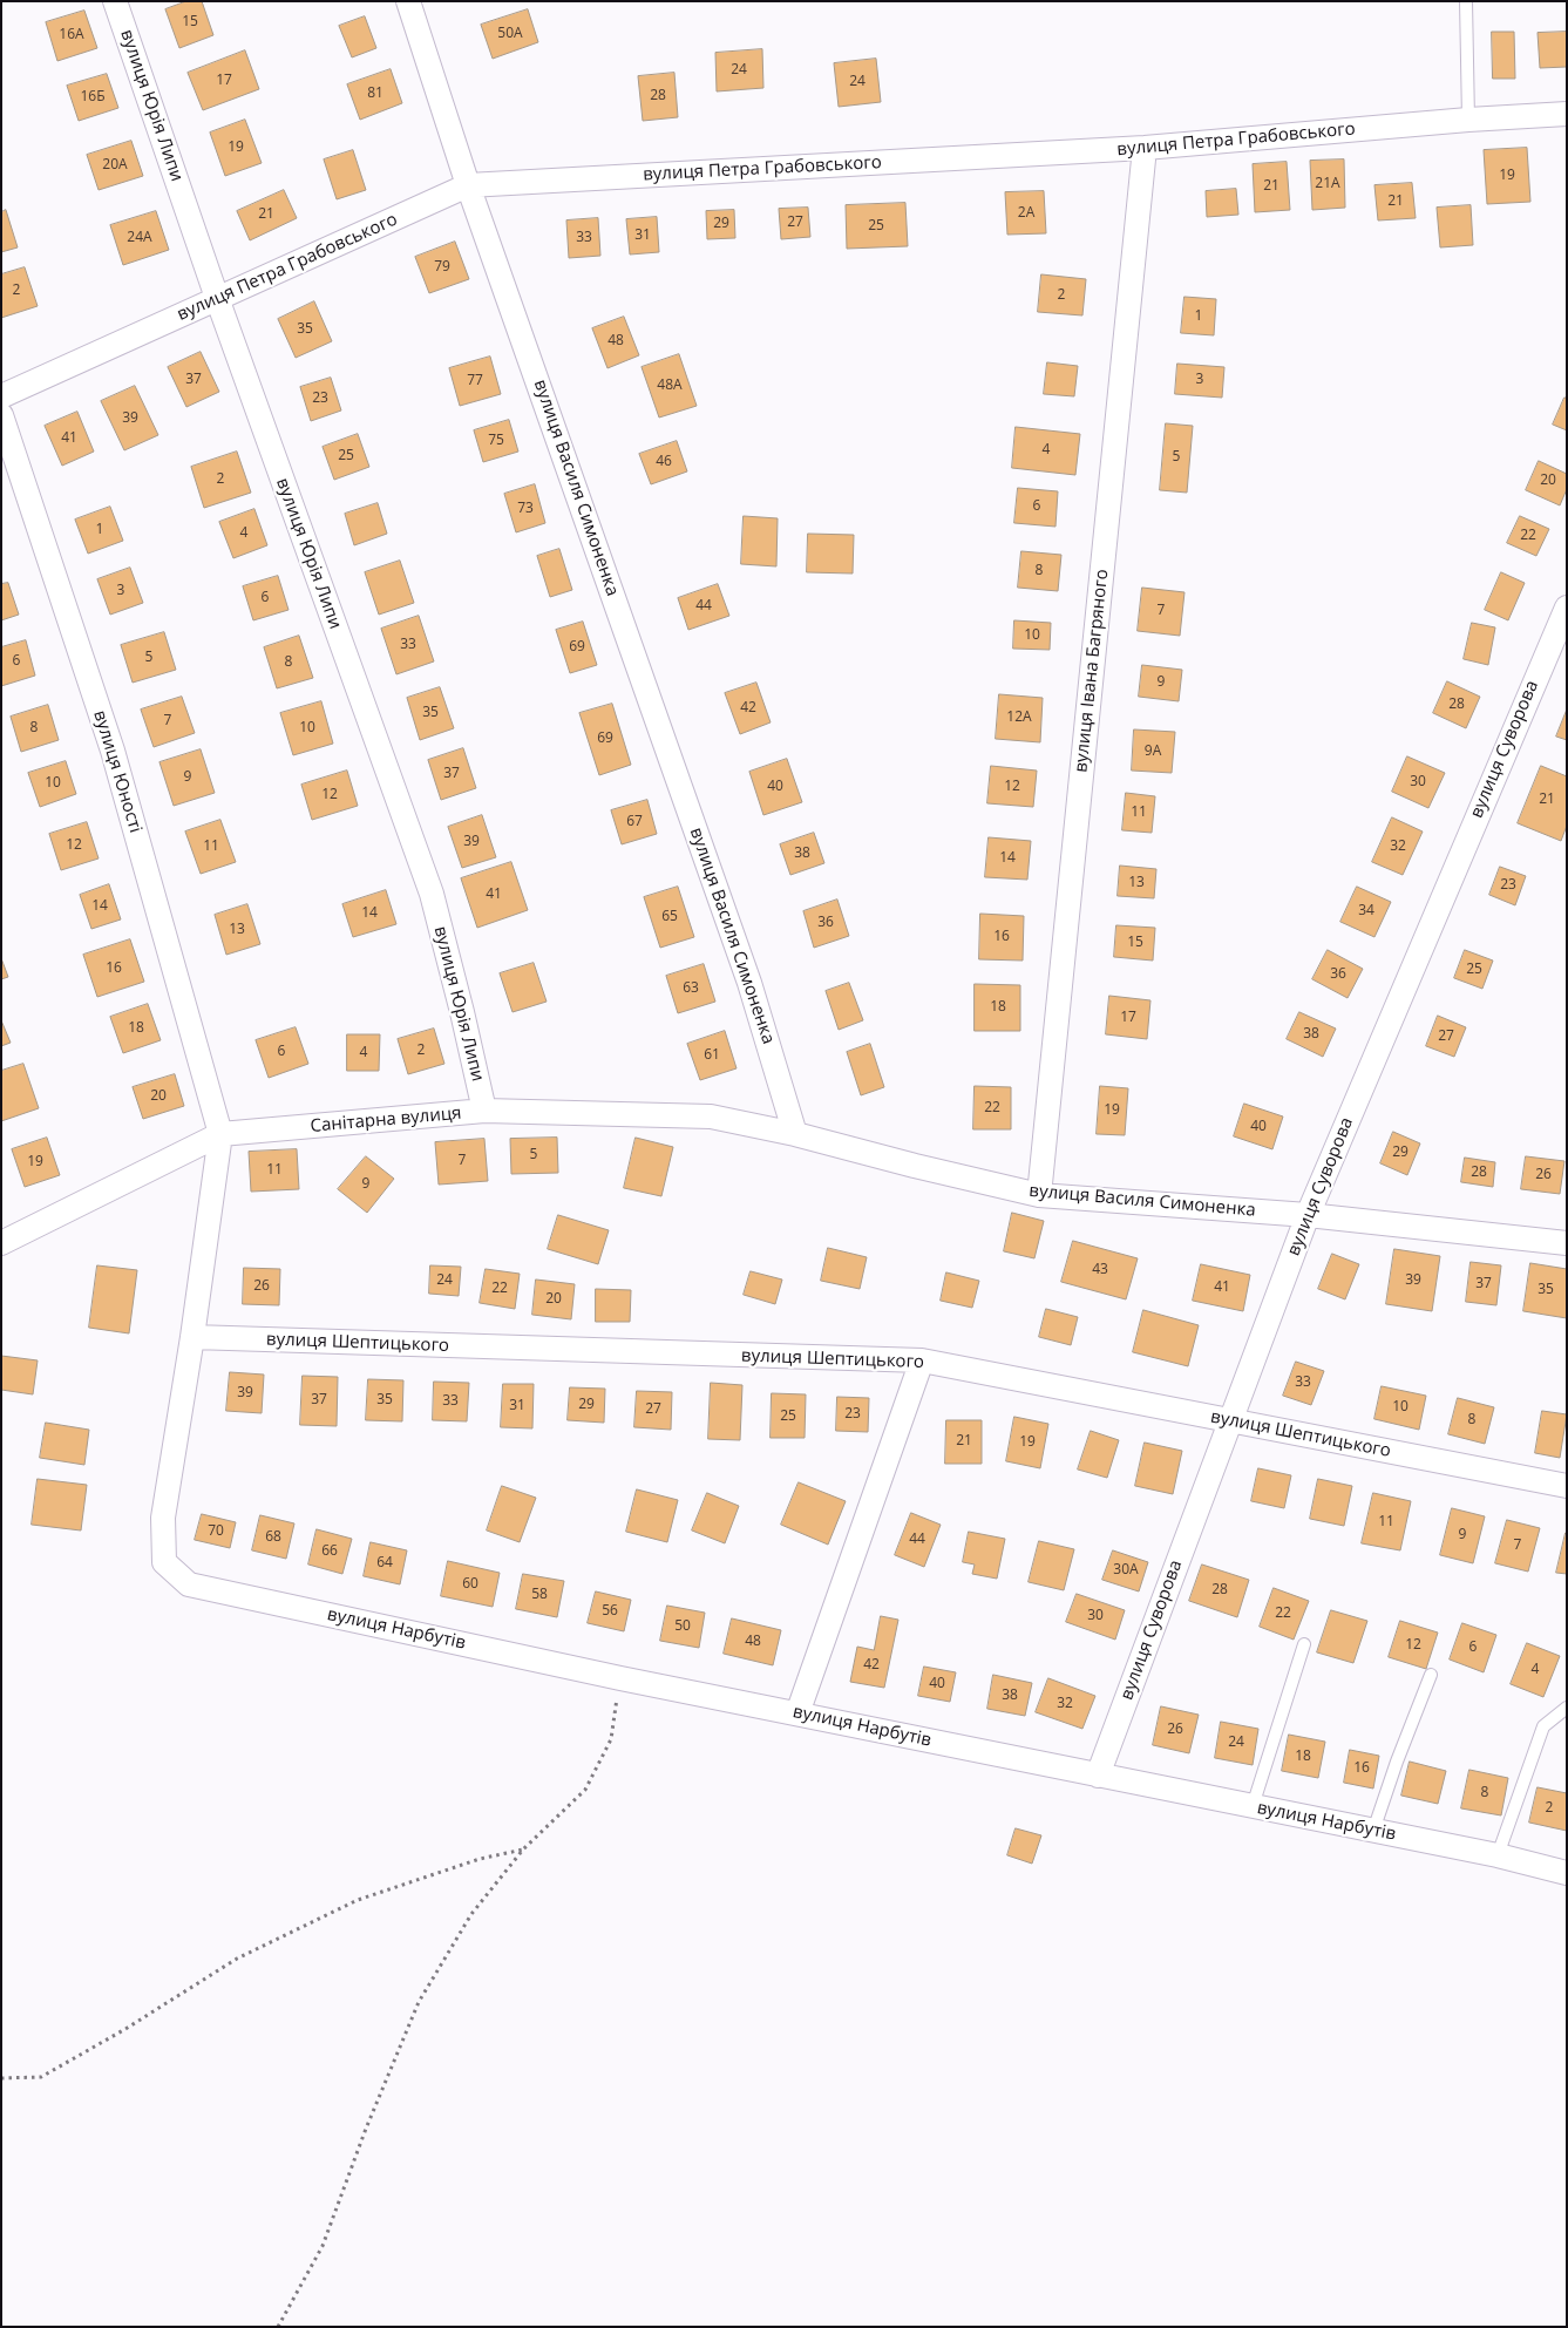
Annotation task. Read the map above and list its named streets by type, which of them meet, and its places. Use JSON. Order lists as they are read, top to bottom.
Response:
{
  "streets": {
    "street": [
      "вулиця Юрія Липи",
      "вулиця Петра Грабовського",
      "вулиця Василя Симоненка",
      "вулиця Івана Багряного",
      "вулиця Суворова",
      "вулиця Юності",
      "Санітарна вулиця",
      "вулиця Шептицького",
      "вулиця Нарбутів"
    ]
  },
  "crossings": [
    ["вулиця Юрія Липи", "вулиця Петра Грабовського"],
    ["вулиця Юрія Липи", "Санітарна вулиця"],
    ["вулиця Петра Грабовського", "вулиця Василя Симоненка"],
    ["вулиця Петра Грабовського", "вулиця Івана Багряного"],
    ["вулиця Василя Симоненка", "вулиця Івана Багряного"],
    ["вулиця Василя Симоненка", "вулиця Суворова"],
    ["вулиця Василя Симоненка", "Санітарна вулиця"],
    ["вулиця Суворова", "вулиця Шептицького"],
    ["вулиця Суворова", "вулиця Нарбутів"],
    ["вулиця Юності", "Санітарна вулиця"],
    ["вулиця Шептицького", "вулиця Нарбутів"]
  ],
  "house_numbers": [
    "15",
    "50А",
    "16А",
    "24",
    "17",
    "24",
    "81",
    "28",
    "16Б",
    "19",
    "20А",
    "19",
    "21А",
    "21",
    "21",
    "2А",
    "21",
    "27",
    "29",
    "25",
    "31",
    "24А",
    "33",
    "79",
    "2",
    "2",
    "1",
    "35",
    "48",
    "37",
    "3",
    "77",
    "48А",
    "23",
    "39",
    "41",
    "75",
    "4",
    "25",
    "5",
    "46",
    "2",
    "20",
    "6",
    "73",
    "1",
    "4",
    "22",
    "8",
    "3",
    "6",
    "44",
    "7",
    "10",
    "33",
    "69",
    "5",
    "6",
    "8",
    "9",
    "28",
    "42",
    "35",
    "12А",
    "7",
    "8",
    "10",
    "69",
    "9А",
    "37",
    "9",
    "30",
    "10",
    "40",
    "12",
    "12",
    "21",
    "11",
    "67",
    "39",
    "12",
    "11",
    "32",
    "38",
    "14",
    "13",
    "23",
    "41",
    "14",
    "34",
    "14",
    "65",
    "36",
    "13",
    "16",
    "15",
    "16",
    "25",
    "36",
    "63",
    "18",
    "17",
    "18",
    "38",
    "27",
    "2",
    "6",
    "4",
    "61",
    "20",
    "22",
    "19",
    "40",
    "29",
    "5",
    "7",
    "19",
    "11",
    "28",
    "26",
    "9",
    "43",
    "24",
    "39",
    "37",
    "26",
    "41",
    "22",
    "35",
    "20",
    "33",
    "39",
    "37",
    "35",
    "33",
    "29",
    "31",
    "10",
    "27",
    "23",
    "25",
    "8",
    "21",
    "19",
    "11",
    "70",
    "9",
    "68",
    "44",
    "7",
    "66",
    "64",
    "30А",
    "60",
    "28",
    "58",
    "56",
    "22",
    "30",
    "50",
    "48",
    "12",
    "6",
    "42",
    "4",
    "40",
    "38",
    "32",
    "26",
    "24",
    "18",
    "16",
    "8",
    "2"
  ]
}
